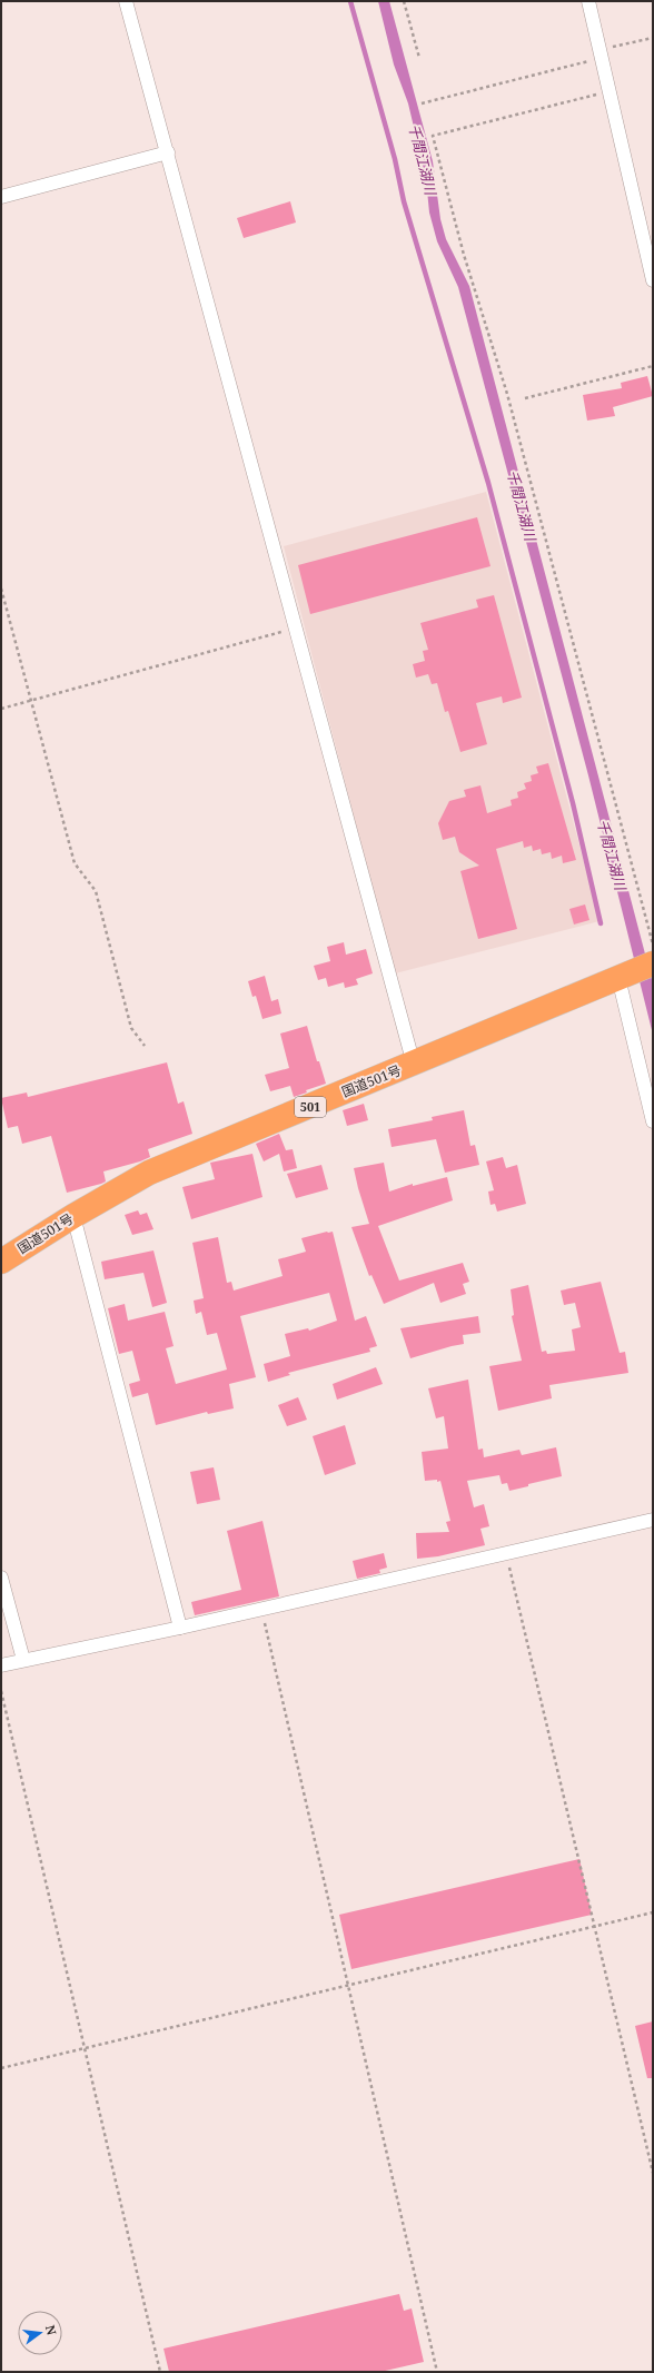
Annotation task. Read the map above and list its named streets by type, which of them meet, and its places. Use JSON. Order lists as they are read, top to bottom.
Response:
{
  "streets": {
    "highway": ["国道501号", "501"]
  },
  "water": ["千間江湖川"],
  "north": "right"
}
